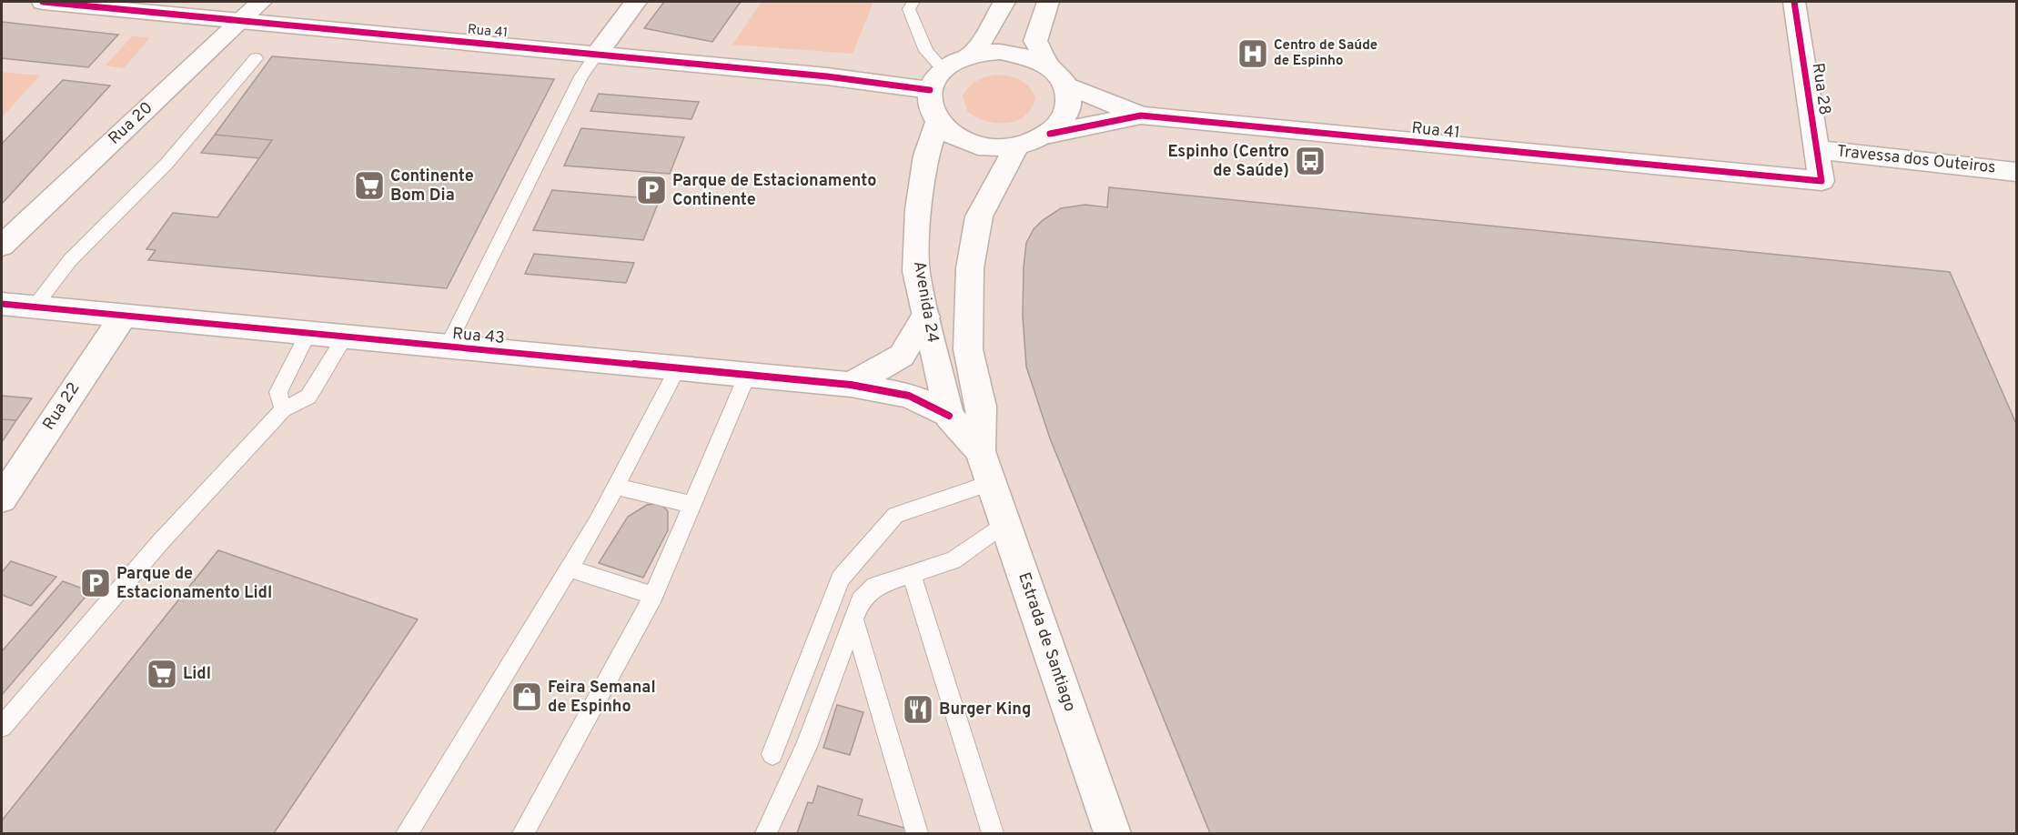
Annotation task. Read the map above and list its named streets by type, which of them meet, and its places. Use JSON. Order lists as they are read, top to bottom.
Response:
{
  "streets": {
    "street": [
      "Rua 41",
      "Rua 28",
      "Rua 20",
      "Travessa dos Outeiros",
      "Avenida 24",
      "Rua 43",
      "Rua 22",
      "Estrada de Santiago"
    ]
  },
  "crossings": [
    ["Rua 41", "Rua 28"],
    ["Rua 41", "Rua 20"],
    ["Rua 41", "Avenida 24"],
    ["Rua 41", "Estrada de Santiago"],
    ["Rua 28", "Travessa dos Outeiros"],
    ["Avenida 24", "Rua 43"],
    ["Avenida 24", "Estrada de Santiago"],
    ["Rua 43", "Rua 22"],
    ["Rua 43", "Estrada de Santiago"]
  ],
  "places": {
    "hospital": ["Centro de Saúde de Espinho"],
    "bus stop": ["Espinho (Centro de Saúde)"],
    "supermarket": ["Continente Bom Dia", "Lidl"],
    "parking": ["Parque de Estacionamento Continente", "Parque de Estacionamento Lidl"],
    "shop": ["Feira Semanal de Espinho"],
    "restaurant": ["Burger King"]
  }
}
